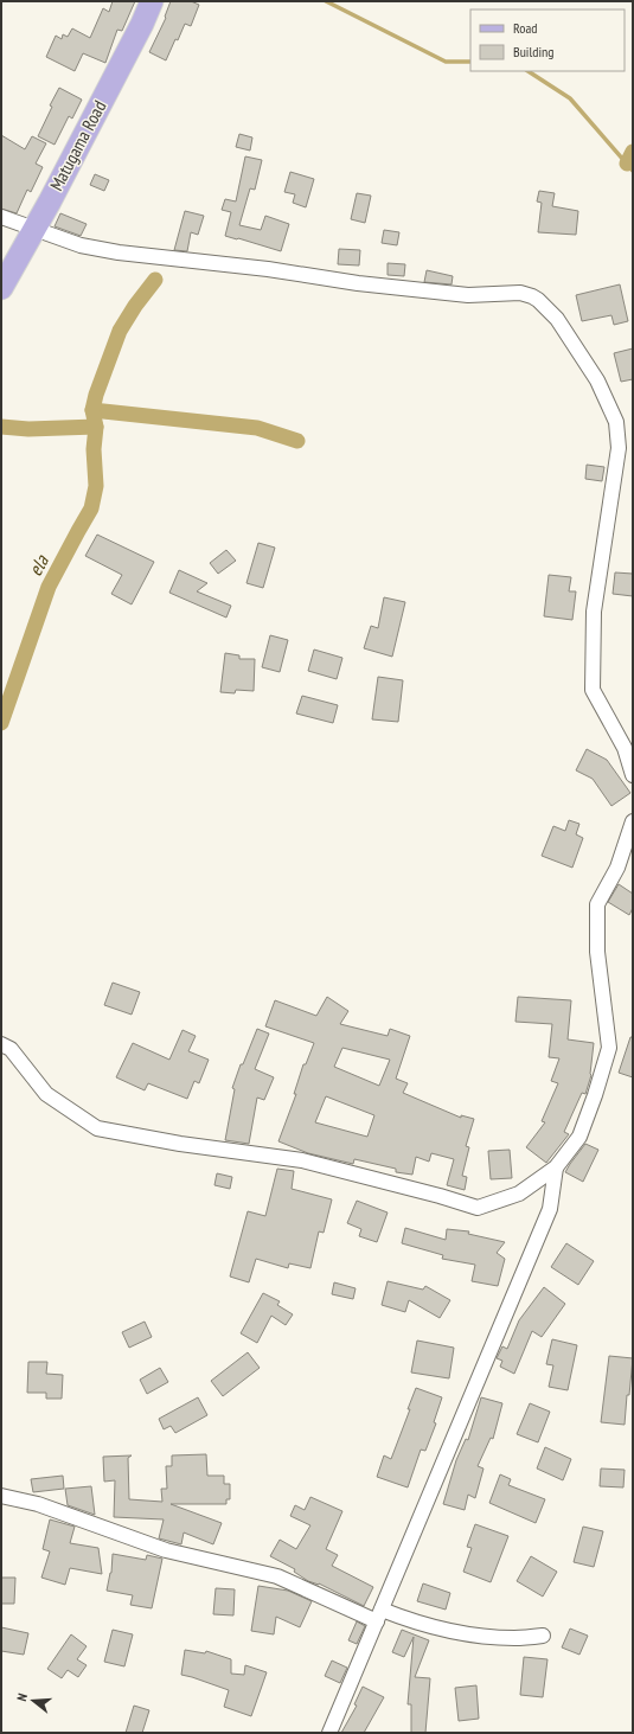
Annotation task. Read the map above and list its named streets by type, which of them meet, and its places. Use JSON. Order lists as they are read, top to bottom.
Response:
{
  "streets": {
    "main road": ["Matugama Road"]
  },
  "water": ["ela"],
  "legend": ["Road", "Building"],
  "north": "left"
}
